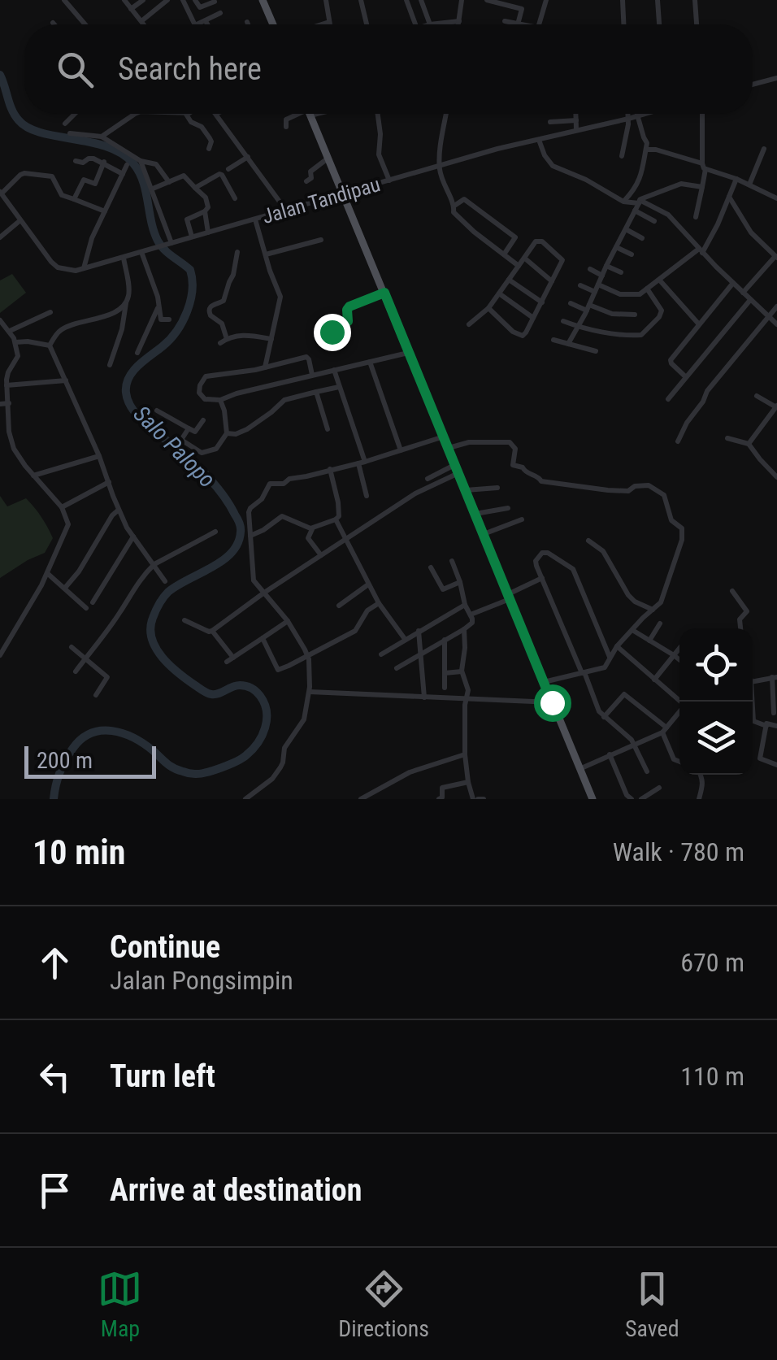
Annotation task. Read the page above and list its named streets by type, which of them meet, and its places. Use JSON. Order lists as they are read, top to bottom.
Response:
{
  "streets": {
    "street": ["Jalan Tandipau"]
  },
  "water": ["Salo Palopo"],
  "scale_bar": "200 m",
  "page": {
    "search": "Search here",
    "scale": "200 m",
    "heading": ["10 min", "Walk · 780 m"],
    "list": [
      ["Continue", "Jalan Pongsimpin", "670 m"],
      ["Turn left", "110 m"],
      "Arrive at destination"
    ],
    "nav": ["Map", "Directions", "Saved"]
  }
}
